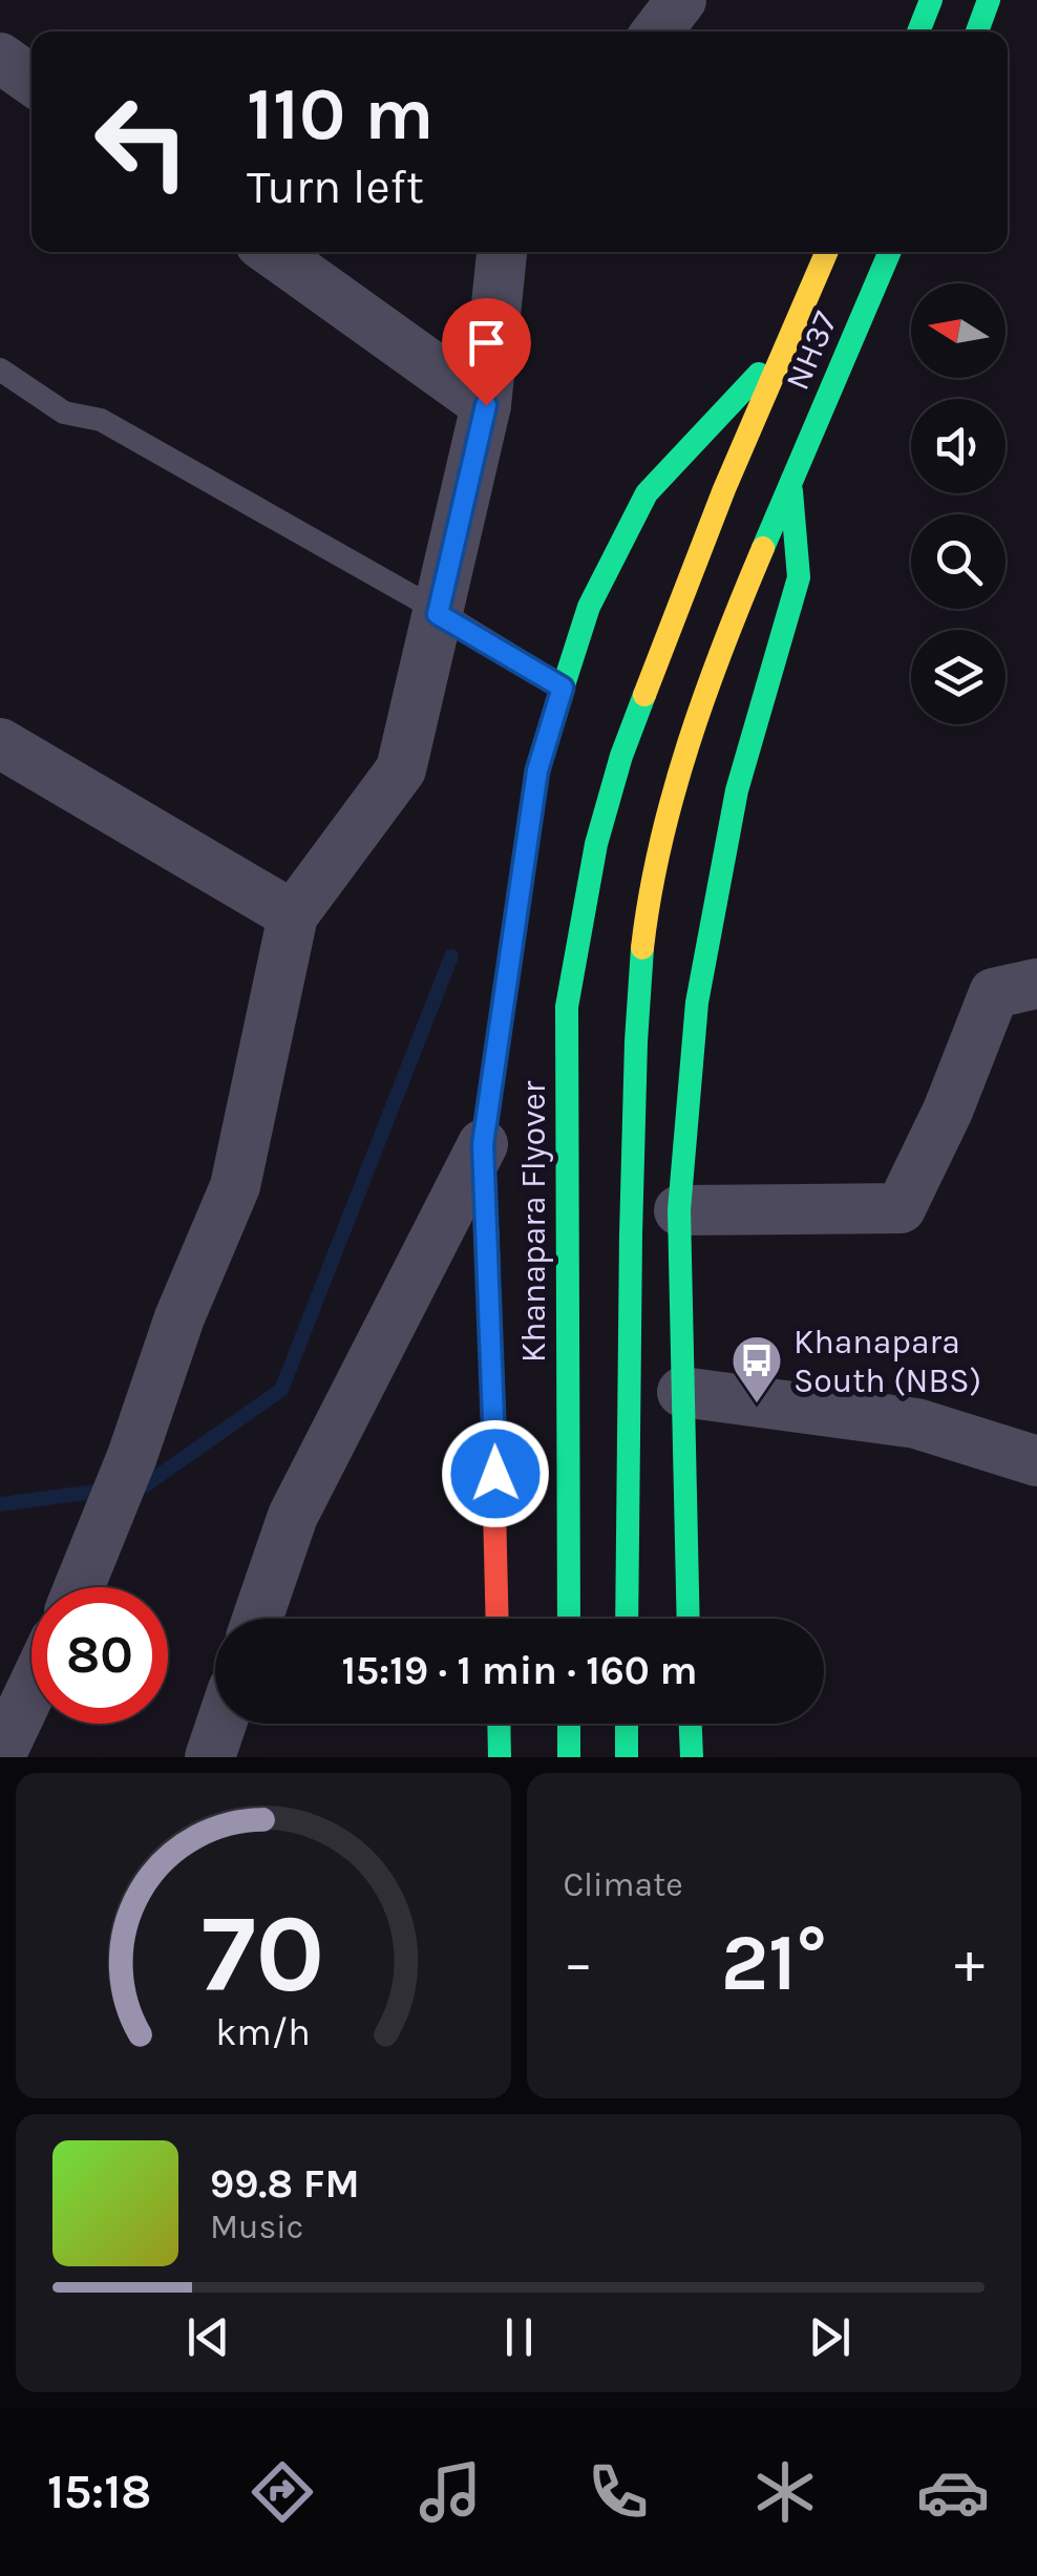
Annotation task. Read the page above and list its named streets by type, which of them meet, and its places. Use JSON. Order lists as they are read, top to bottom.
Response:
{
  "streets": {
    "highway": ["NH37", "Khanapara Flyover"]
  },
  "crossings": [
    ["NH37", "Khanapara Flyover"]
  ],
  "places": {
    "bus stop": ["Khanapara South (NBS)"]
  },
  "north": "left",
  "page": {
    "turn": ["110 m", "Turn left"],
    "limit": "80",
    "trip": "15:19 · 1 min · 160 m",
    "tile": "Climate",
    "heat": ["−", "21°", "+"],
    "song": ["99.8 FM", "Music"],
    "tabs": "15:18",
    "gauge": ["70", "km/h"]
  }
}
